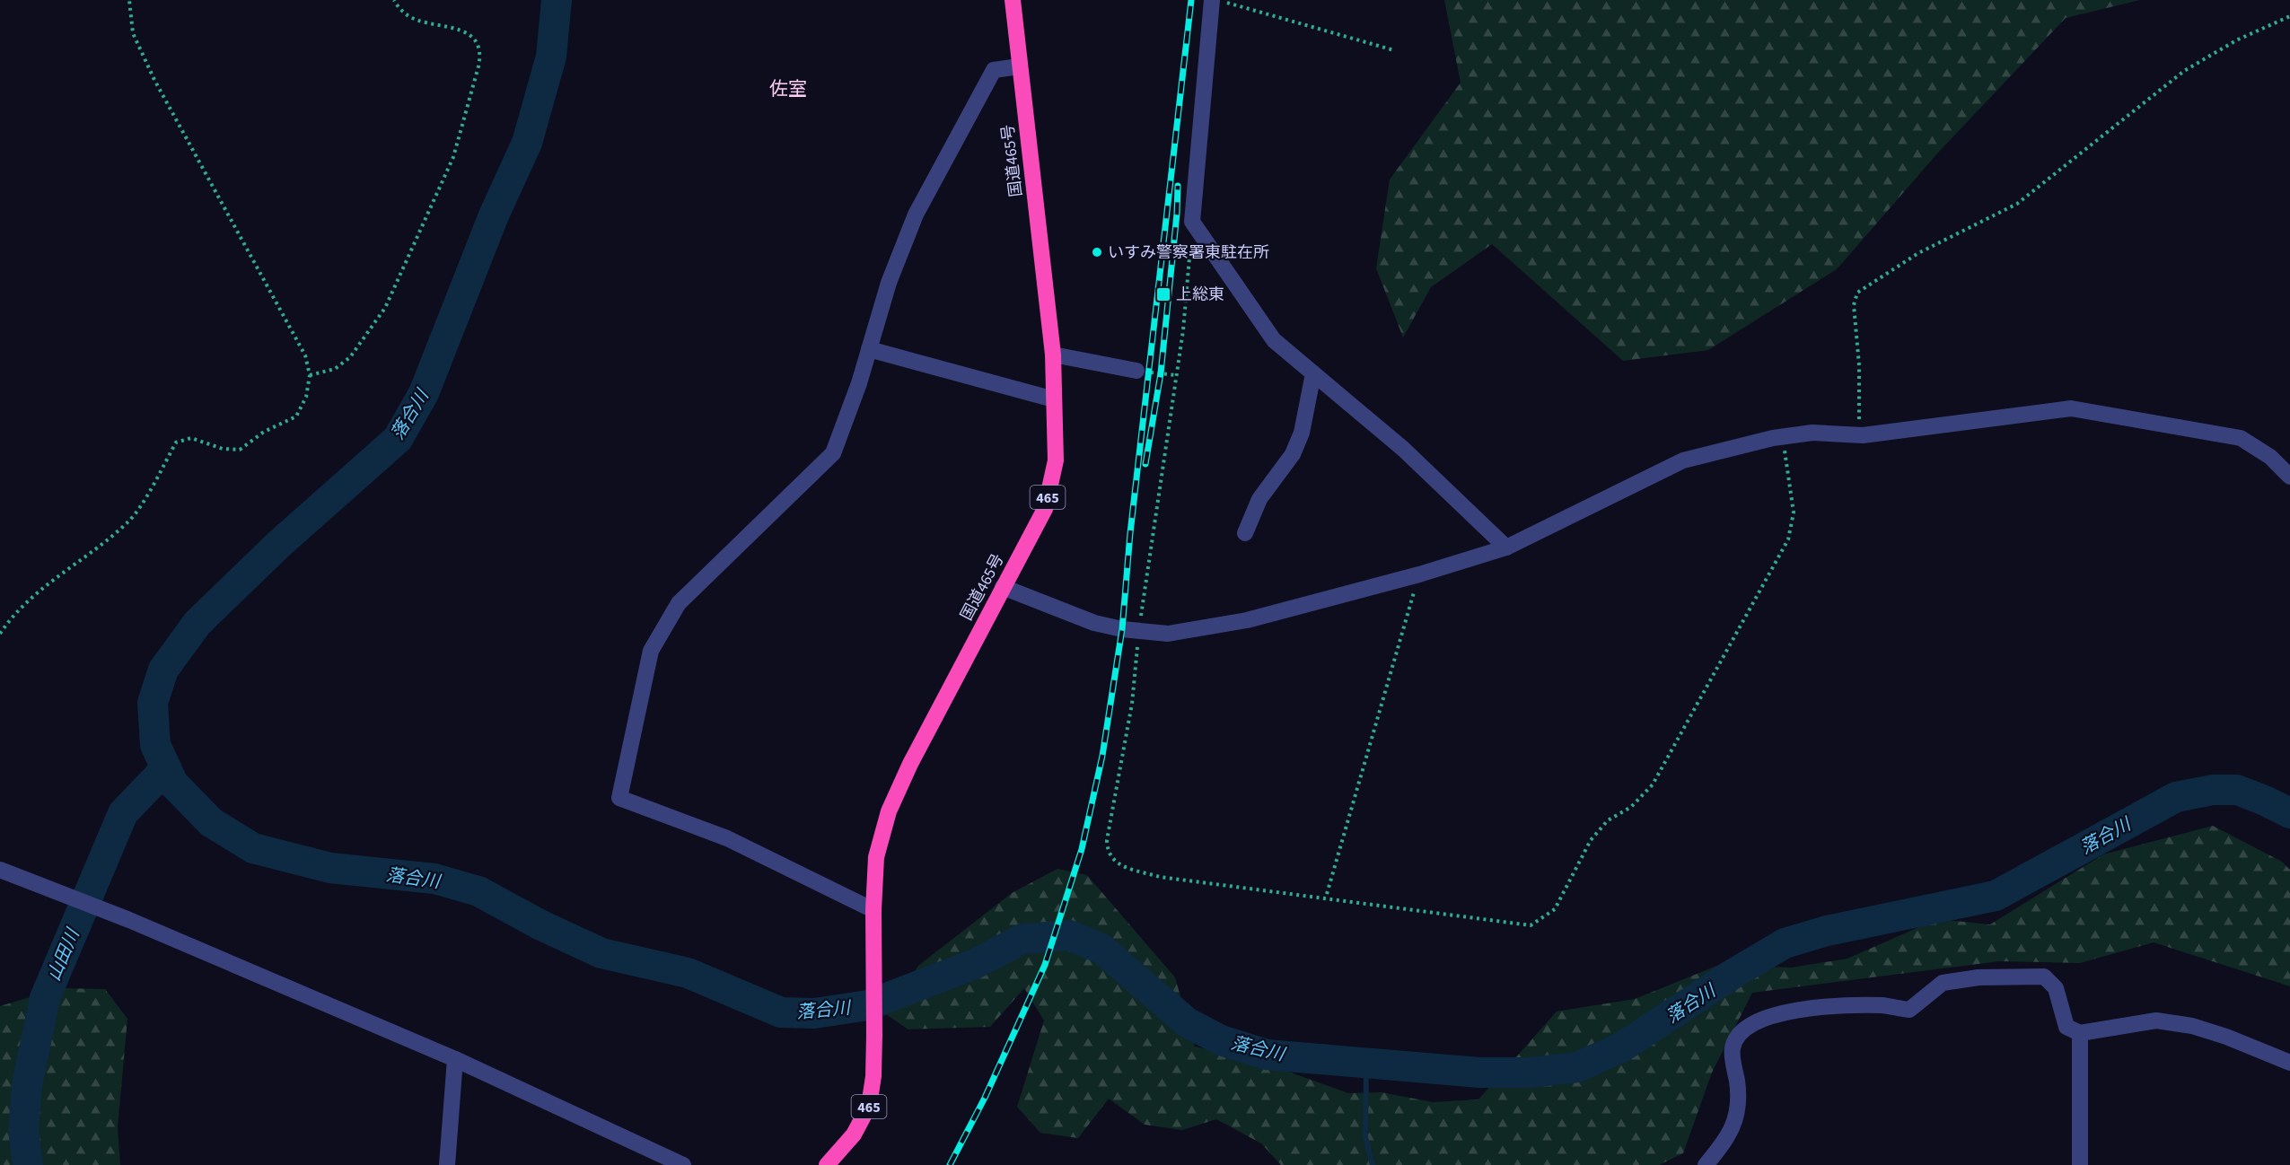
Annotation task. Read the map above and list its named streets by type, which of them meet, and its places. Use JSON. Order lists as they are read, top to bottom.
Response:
{
  "streets": {
    "highway": ["国道465号", "465"]
  },
  "districts": ["佐室"],
  "water": ["落合川", "山田川"],
  "places": {
    "other": ["いすみ警察署東駐在所"],
    "transit": ["上総東"]
  }
}
